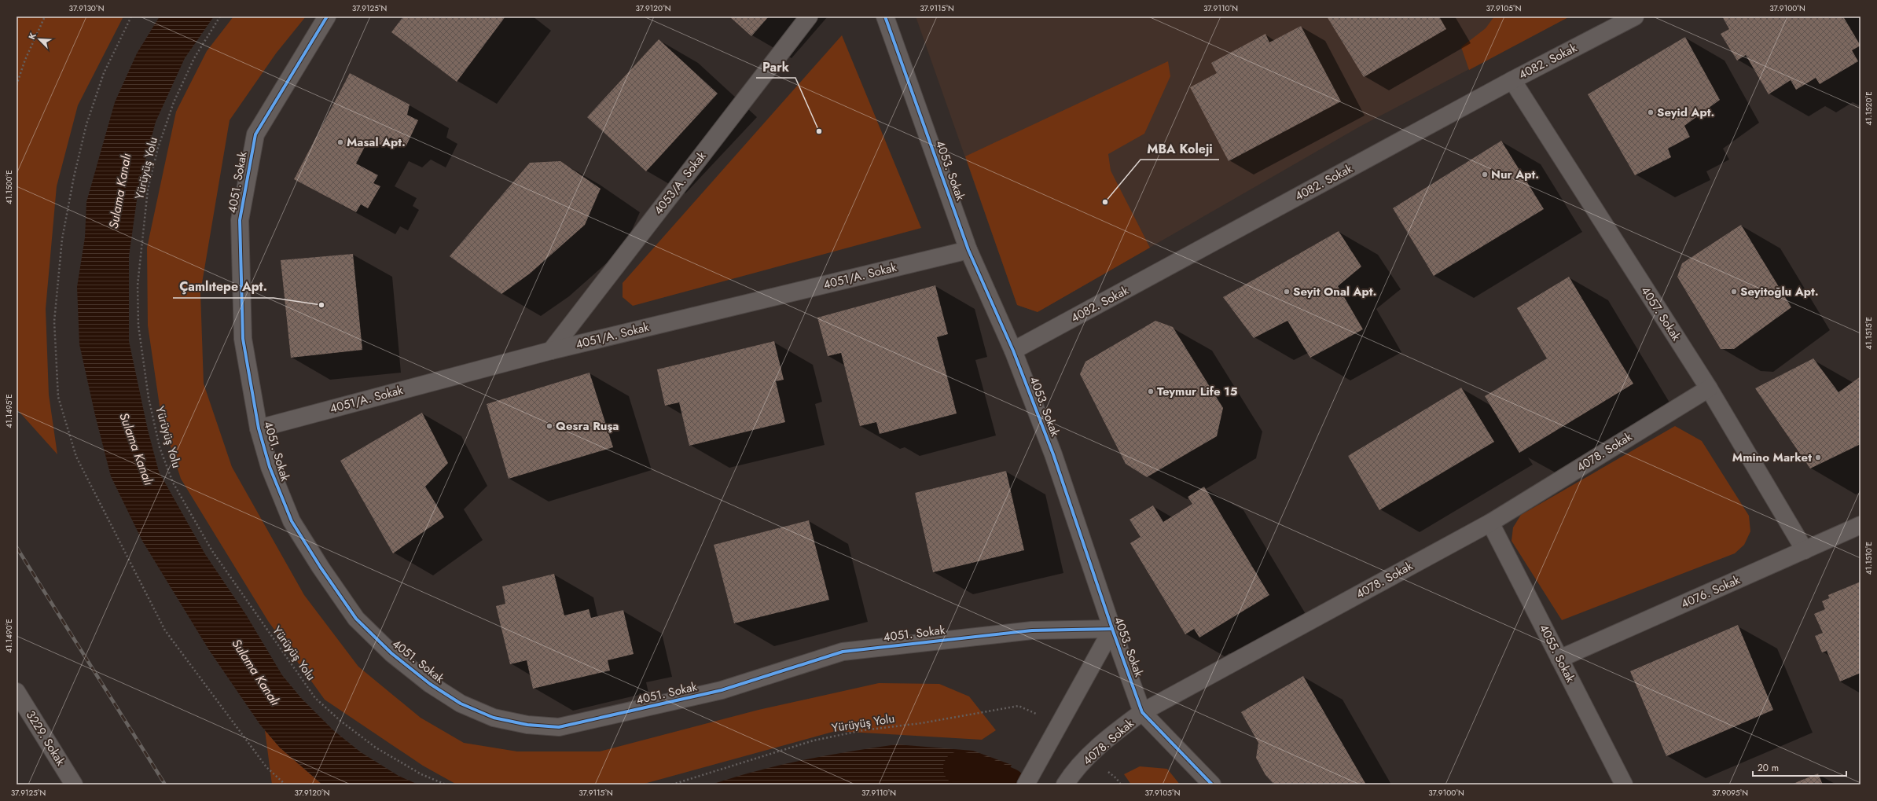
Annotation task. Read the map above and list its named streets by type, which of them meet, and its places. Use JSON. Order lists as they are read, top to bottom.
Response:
{
  "streets": {
    "street": [
      "4082. Sokak",
      "4053. Sokak",
      "4051. Sokak",
      "4053/A. Sokak",
      "4051/A. Sokak",
      "4057. Sokak",
      "4078. Sokak",
      "4076. Sokak",
      "4055. Sokak",
      "3229. Sokak"
    ],
    "path": ["Yürüyüş Yolu"]
  },
  "crossings": [
    ["4082. Sokak", "4053. Sokak"],
    ["4082. Sokak", "4057. Sokak"],
    ["4053. Sokak", "4051. Sokak"],
    ["4053. Sokak", "4051/A. Sokak"],
    ["4053. Sokak", "4078. Sokak"],
    ["4051. Sokak", "4051/A. Sokak"],
    ["4053/A. Sokak", "4051/A. Sokak"],
    ["4057. Sokak", "4078. Sokak"],
    ["4057. Sokak", "4076. Sokak"],
    ["4078. Sokak", "4055. Sokak"],
    ["4076. Sokak", "4055. Sokak"]
  ],
  "water": ["Sulama Kanalı"],
  "places": [
    "Seyid Apt.",
    "Park",
    "Masal Apt.",
    "Nur Apt.",
    "MBA Koleji",
    "Seyit Onal Apt.",
    "Seyitoğlu Apt.",
    "Çamlıtepe Apt.",
    "Teymur Life 15",
    "Qesra Ruşa",
    "Mmino Market"
  ],
  "scale_bar": "20 m",
  "north": "top left",
  "coordinates": [
    "37.9130°N",
    "37.9125°N",
    "37.9120°N",
    "37.9115°N",
    "37.9110°N",
    "37.9105°N",
    "37.9100°N",
    "41.1520°E",
    "41.1500°E",
    "41.1515°E",
    "41.1495°E",
    "41.1510°E",
    "41.1490°E",
    "37.9095°N"
  ]
}
